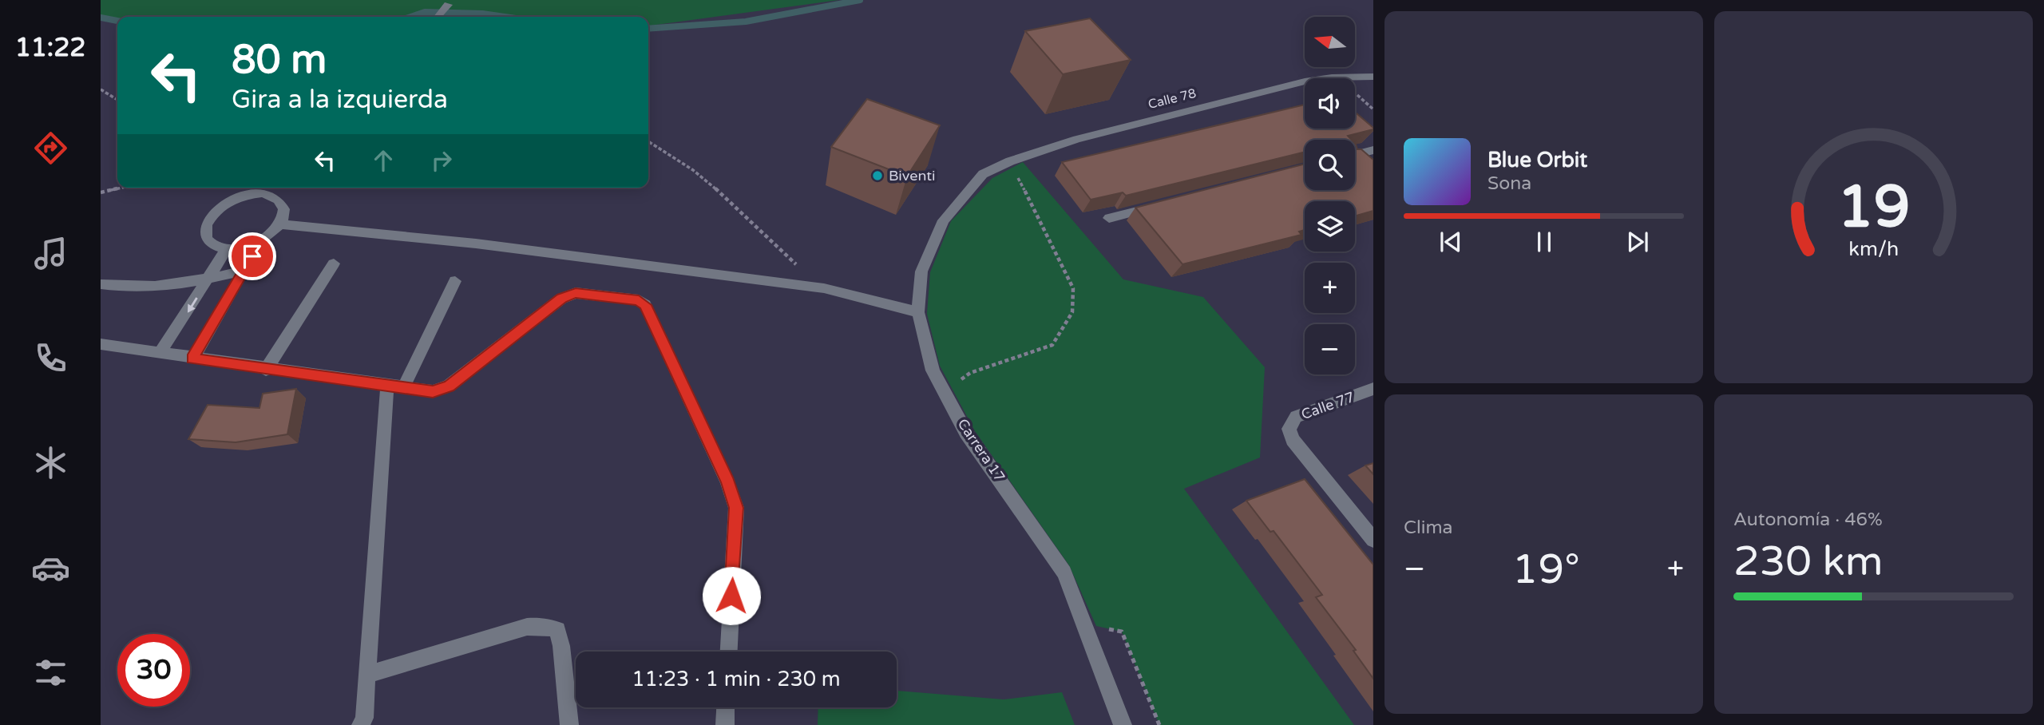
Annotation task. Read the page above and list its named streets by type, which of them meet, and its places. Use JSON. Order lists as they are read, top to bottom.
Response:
{
  "streets": {
    "street": ["Calle 78", "Calle 77", "Carrera 17"]
  },
  "crossings": [
    ["Calle 78", "Carrera 17"]
  ],
  "places": ["Biventi"],
  "north": "left",
  "page": {
    "tabs": "11:22",
    "map_buttons": ["+", "−"],
    "turn": ["80 m", "Gira a la izquierda"],
    "song": ["Blue Orbit", "Sona"],
    "tile": [
      "Clima",
      ["Autonomía · 46%", "230 km"]
    ],
    "heat": ["−", "19°", "+"],
    "limit": "30",
    "trip": "11:23 · 1 min · 230 m",
    "gauge": ["19", "km/h"]
  }
}
